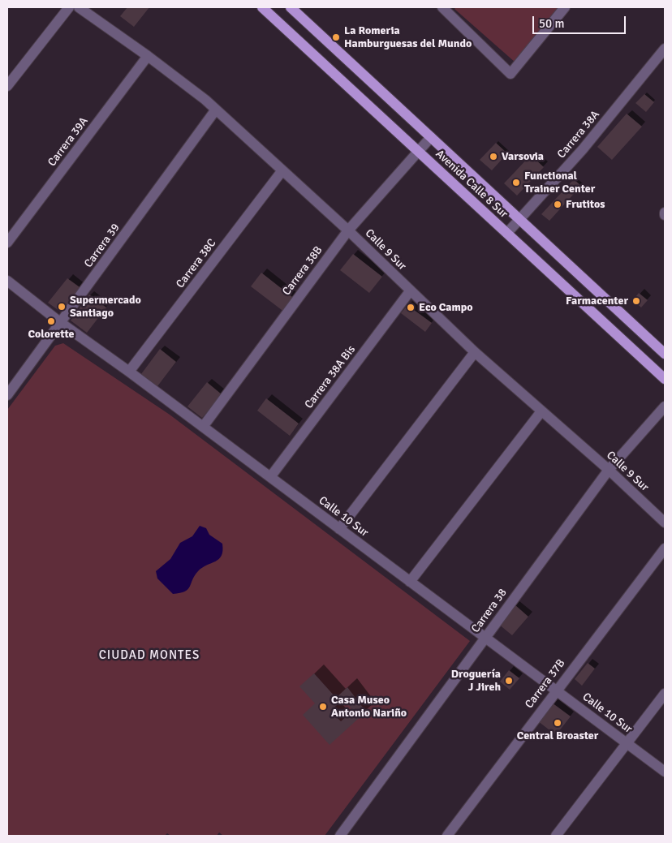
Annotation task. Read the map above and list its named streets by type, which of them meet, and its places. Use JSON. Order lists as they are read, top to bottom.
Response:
{
  "streets": {
    "main road": ["Avenida Calle 8 Sur"],
    "street": [
      "Carrera 38A",
      "Carrera 39A",
      "Carrera 39",
      "Calle 9 Sur",
      "Carrera 38C",
      "Carrera 38B",
      "Carrera 38A Bis",
      "Calle 10 Sur",
      "Carrera 38",
      "Carrera 37B"
    ]
  },
  "crossings": [
    ["Carrera 38A", "Avenida Calle 8 Sur"],
    ["Carrera 39A", "Calle 9 Sur"],
    ["Avenida Calle 8 Sur", "Carrera 38B"],
    ["Carrera 39", "Calle 9 Sur"],
    ["Carrera 39", "Calle 10 Sur"],
    ["Calle 9 Sur", "Carrera 38C"],
    ["Calle 9 Sur", "Carrera 38B"],
    ["Calle 9 Sur", "Carrera 38A Bis"],
    ["Calle 9 Sur", "Carrera 38"],
    ["Carrera 38C", "Calle 10 Sur"],
    ["Carrera 38B", "Calle 10 Sur"],
    ["Carrera 38A Bis", "Calle 10 Sur"],
    ["Calle 10 Sur", "Carrera 38"],
    ["Calle 10 Sur", "Carrera 37B"]
  ],
  "districts": ["CIUDAD MONTES"],
  "places": [
    "La Romeria Hamburguesas del Mundo",
    "Varsovia",
    "Functional Trainer Center",
    "Frutitos",
    "Farmacenter",
    "Supermercado Santiago",
    "Eco Campo",
    "Colorette",
    "Droguería J Jireh",
    "Casa Museo Antonio Nariño",
    "Central Broaster"
  ],
  "scale_bar": "50 m"
}
